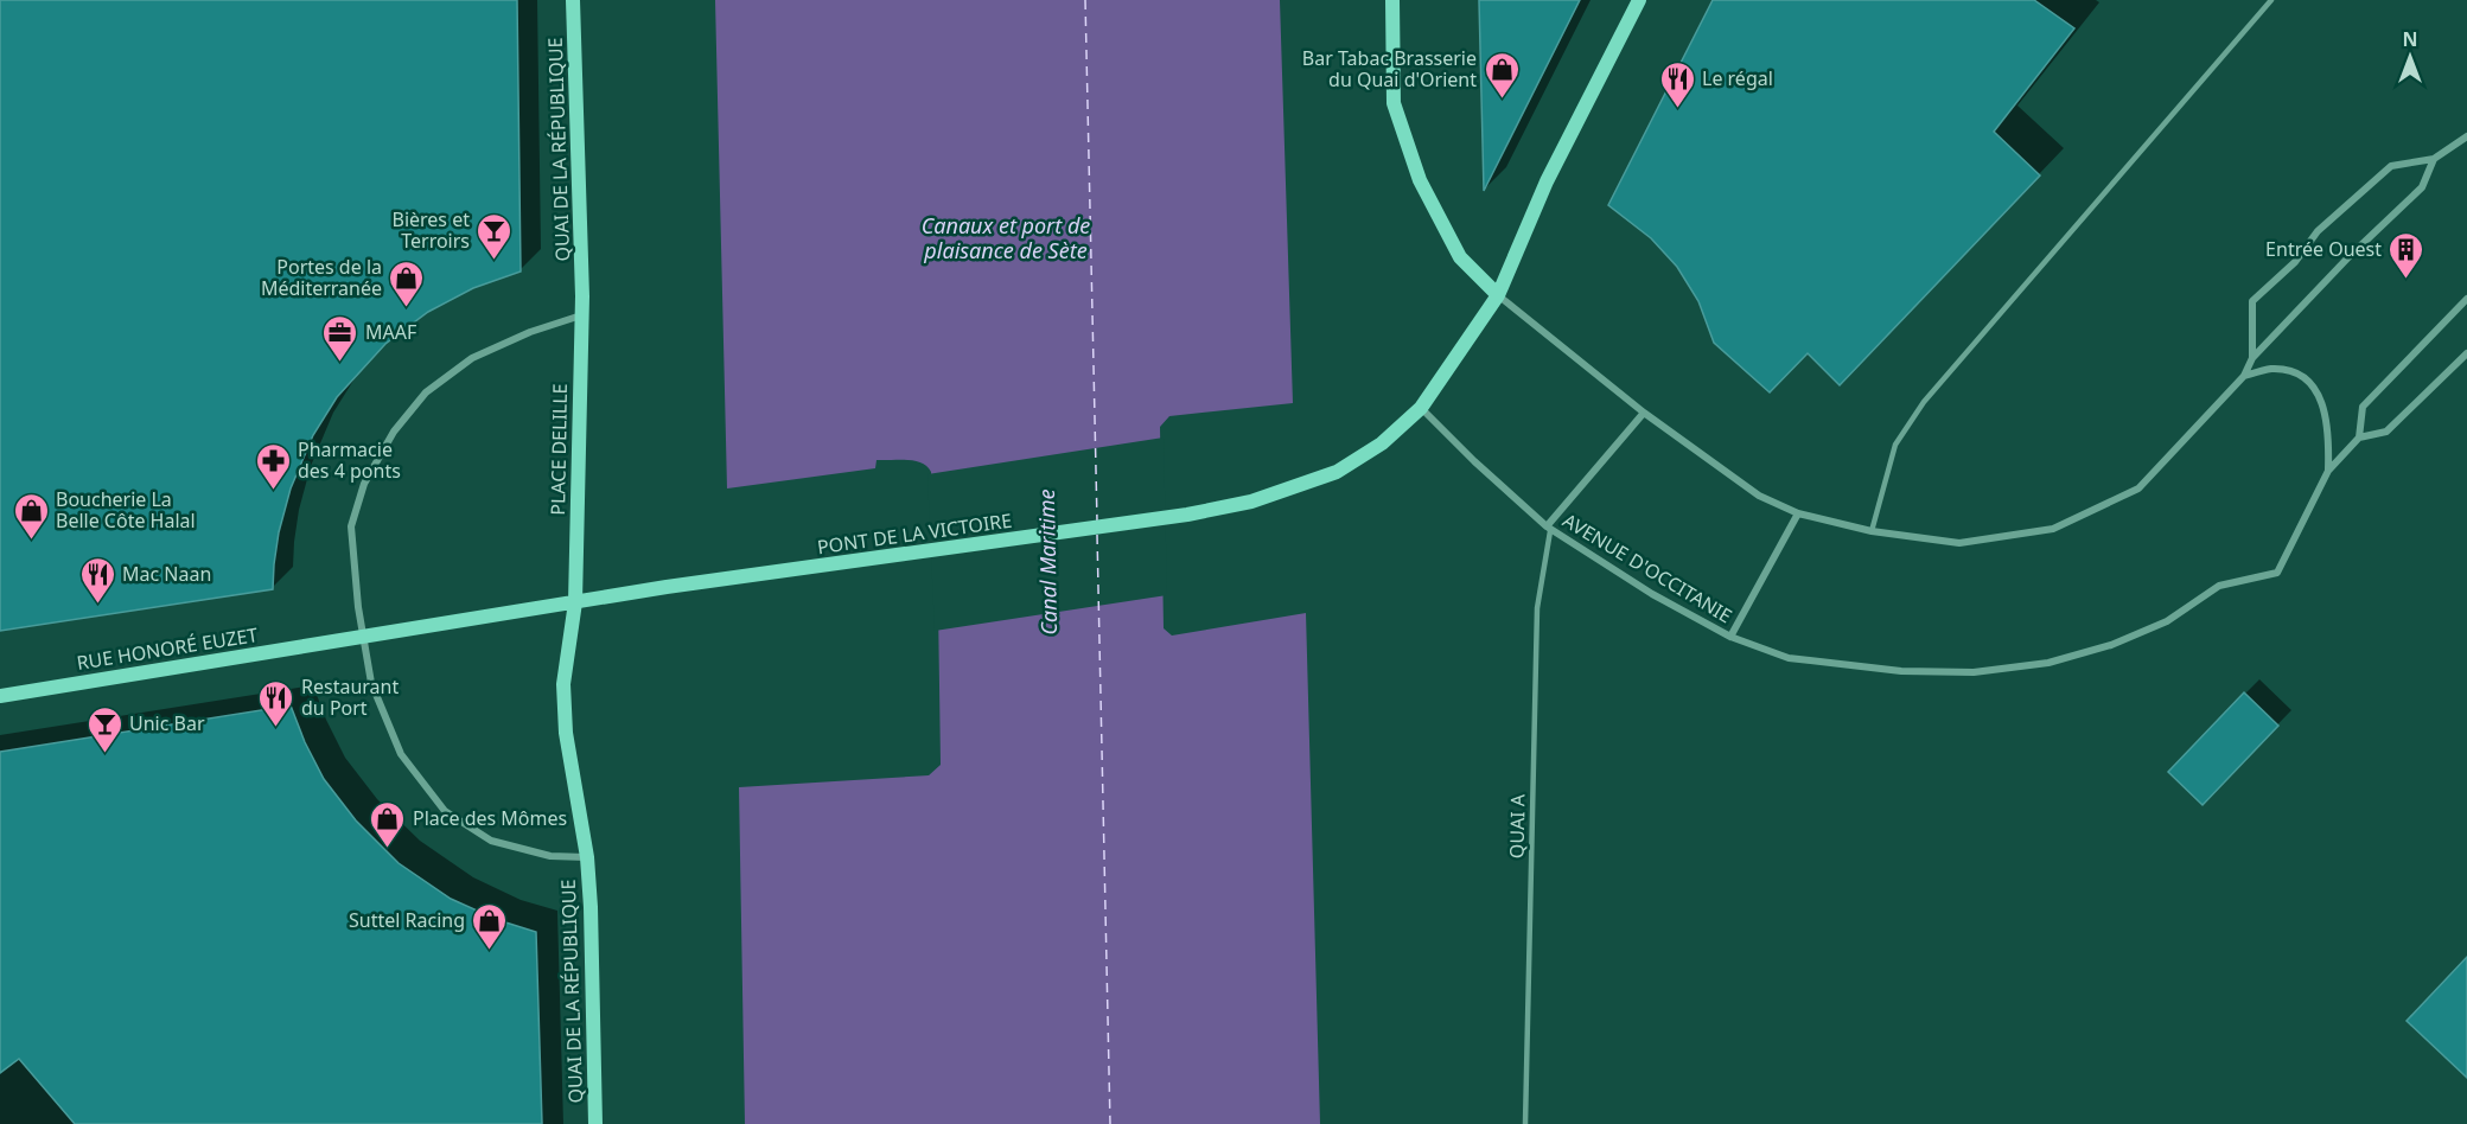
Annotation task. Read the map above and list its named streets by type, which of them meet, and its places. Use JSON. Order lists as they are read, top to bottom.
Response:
{
  "streets": {
    "main road": [
      "QUAI DE LA RÉPUBLIQUE",
      "PLACE DELILLE",
      "PONT DE LA VICTOIRE",
      "RUE HONORÉ EUZET"
    ],
    "street": ["AVENUE D'OCCITANIE"],
    "lane": ["QUAI A"]
  },
  "crossings": [
    ["QUAI DE LA RÉPUBLIQUE", "PLACE DELILLE"],
    ["PLACE DELILLE", "PONT DE LA VICTOIRE"],
    ["PONT DE LA VICTOIRE", "AVENUE D'OCCITANIE"],
    ["AVENUE D'OCCITANIE", "QUAI A"]
  ],
  "water": ["Canaux et port de plaisance de Sète", "Canal Maritime"],
  "places": {
    "shop": [
      "Bar Tabac Brasserie du Quai d'Orient",
      "Portes de la Méditerranée",
      "Boucherie La Belle Côte Halal",
      "Place des Mômes",
      "Suttel Racing"
    ],
    "restaurant": ["Le régal", "Mac Naan", "Restaurant du Port"],
    "bar": ["Bières et Terroirs", "Unic Bar"],
    "building": ["Entrée Ouest"],
    "office": ["MAAF"],
    "pharmacy": ["Pharmacie des 4 ponts"]
  },
  "north": "top"
}
